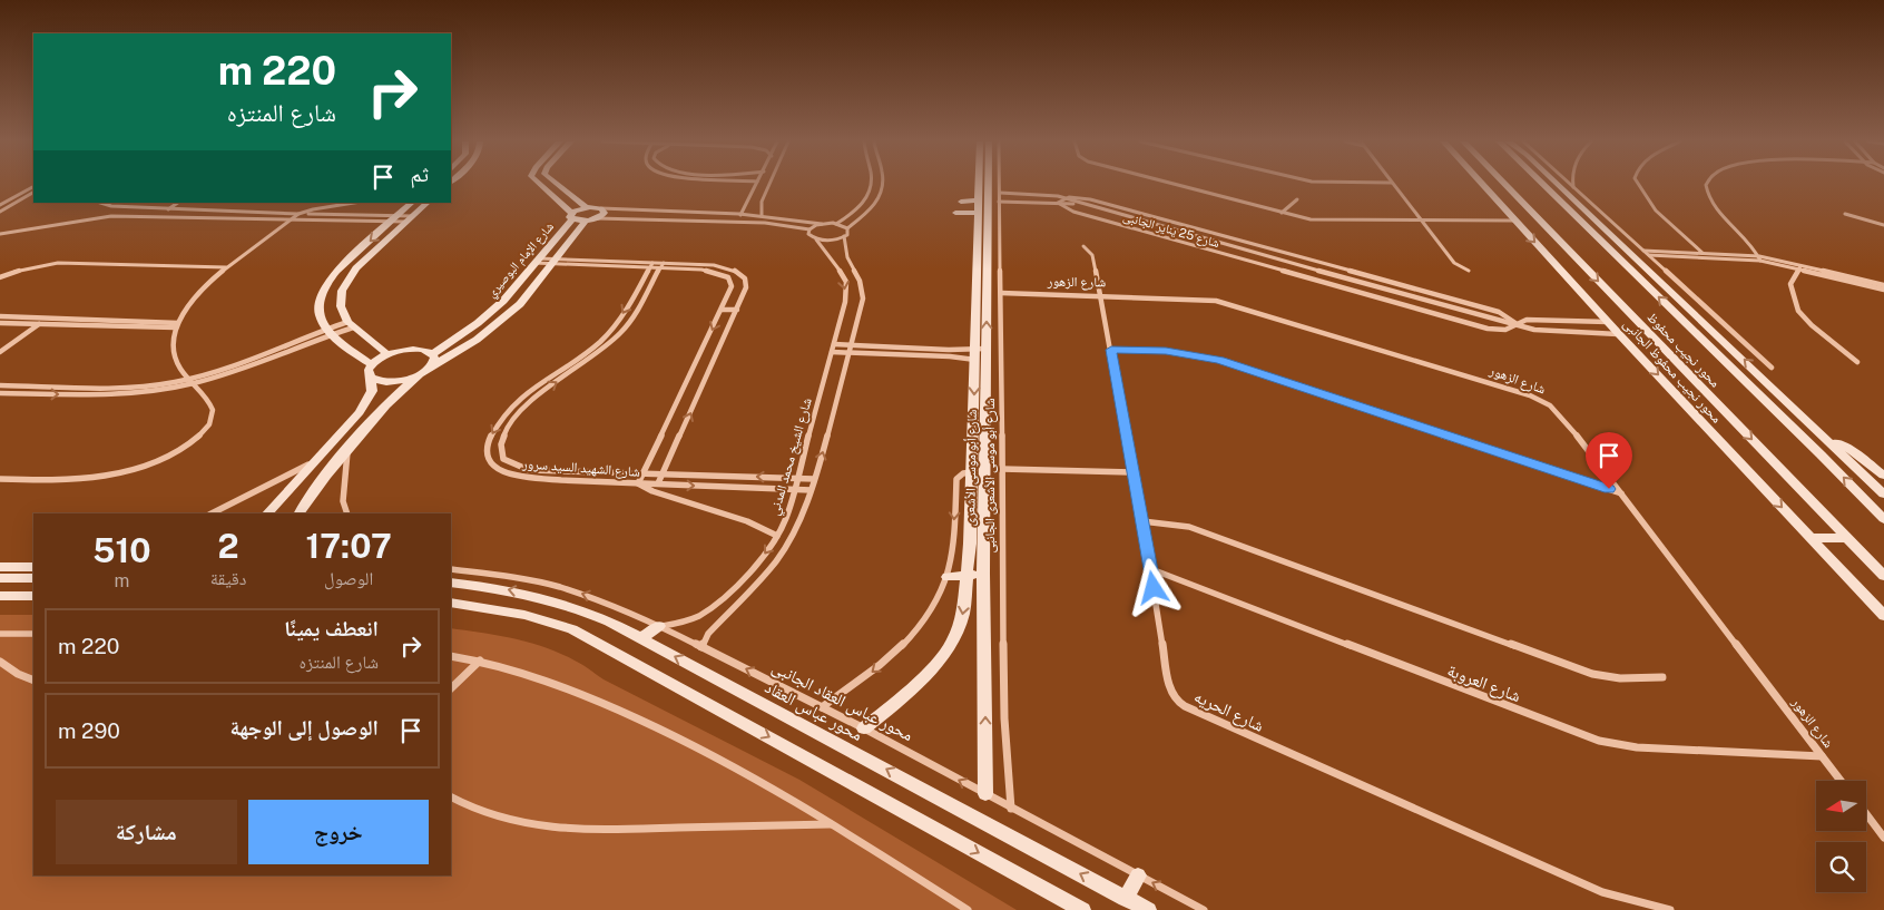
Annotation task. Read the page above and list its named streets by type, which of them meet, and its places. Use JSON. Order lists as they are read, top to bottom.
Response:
{
  "streets": {
    "street": [
      "شارع 25 يناير الجانبى",
      "شارع الإمام البوصيري",
      "شارع الزهور",
      "محور نجيب محفوظ",
      "محور نجيب محفوظ الجانبى",
      "شارع الشيخ محمد المدني",
      "شارع الشهيد السيد سرور",
      "شارع أبو موسى الأشعرى",
      "شارع أبو موسى الأشعرى الجانبى",
      "شارع العروبة",
      "محور عباس العقاد الجانبى",
      "محور عباس العقاد",
      "شارع الحريه"
    ]
  },
  "crossings": [
    ["شارع الزهور", "شارع أبو موسى الأشعرى الجانبى"],
    ["شارع الزهور", "شارع العروبة"],
    ["شارع الزهور", "شارع الحريه"],
    ["شارع الشيخ محمد المدني", "شارع الشهيد السيد سرور"],
    ["شارع الشيخ محمد المدني", "محور عباس العقاد الجانبى"],
    ["شارع أبو موسى الأشعرى", "محور عباس العقاد الجانبى"],
    ["شارع أبو موسى الأشعرى الجانبى", "محور عباس العقاد الجانبى"],
    ["شارع العروبة", "شارع الحريه"]
  ],
  "north": "left",
  "page": {
    "turn": ["220 m", "شارع المنتزه"],
    "then": "ثم",
    "eta": [
      "17:07",
      "الوصول",
      "2",
      "دقيقة",
      "510",
      "m"
    ],
    "list": [
      {
        "name": "انعطف يمينًا",
        "note": "شارع المنتزه",
        "value": "220 m"
      },
      {
        "name": "الوصول إلى الوجهة",
        "value": "290 m"
      }
    ],
    "buttons": ["خروج", "مشاركة"]
  }
}
